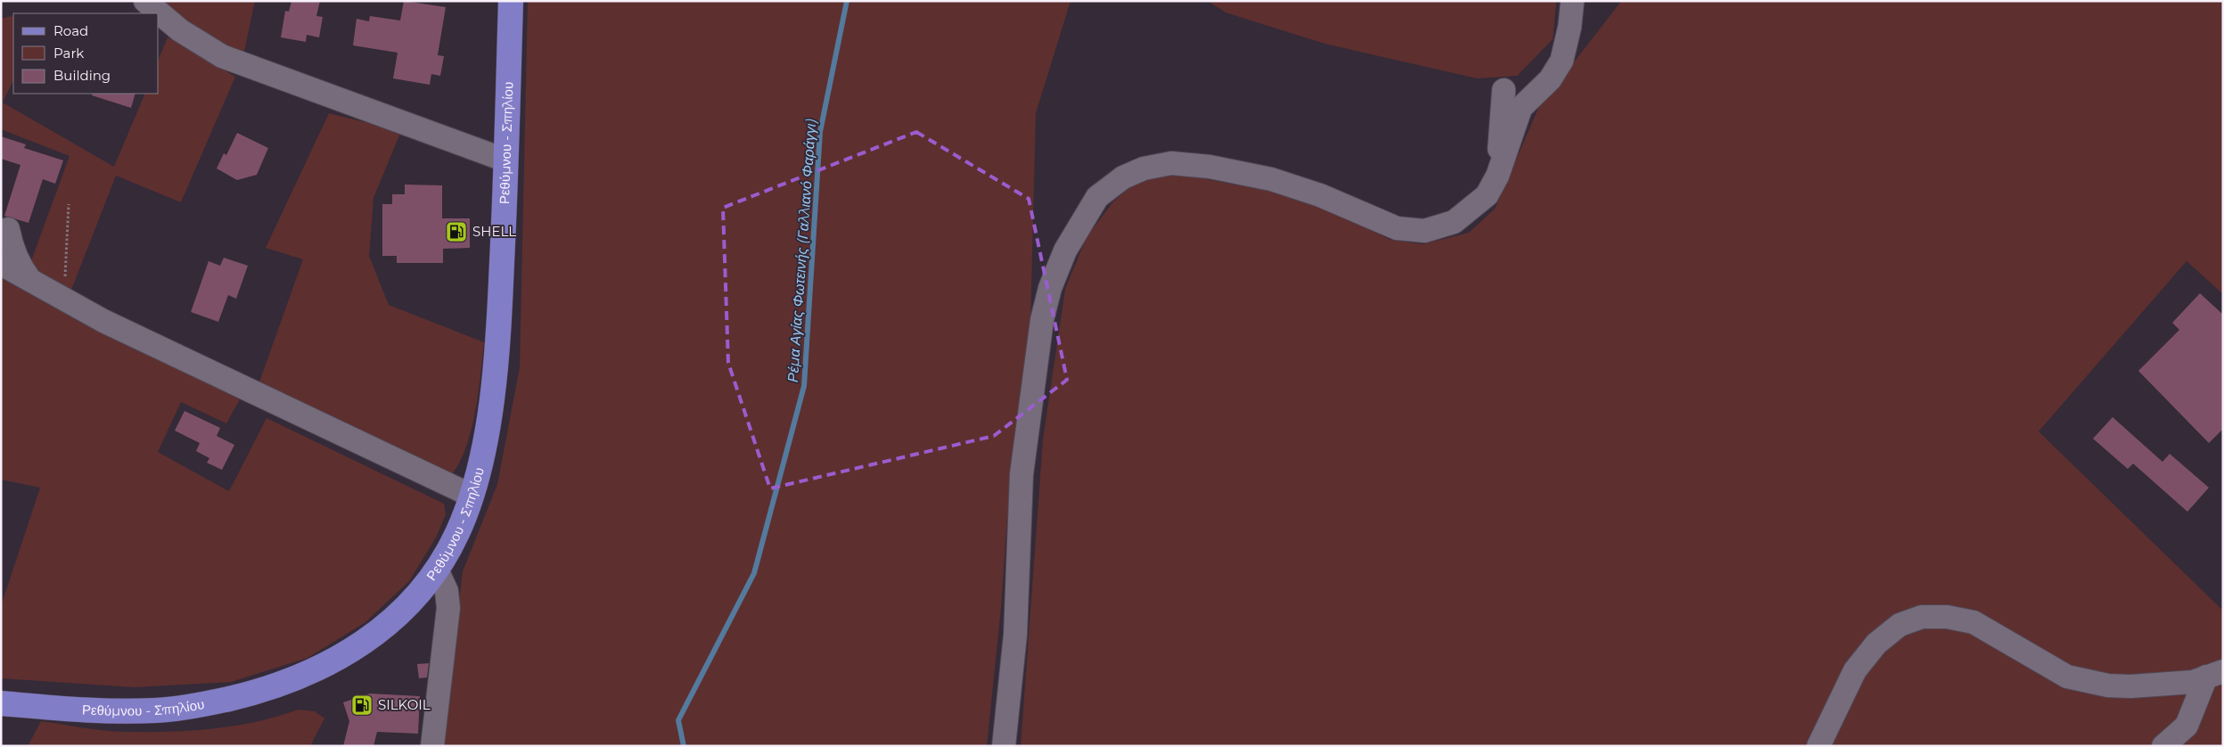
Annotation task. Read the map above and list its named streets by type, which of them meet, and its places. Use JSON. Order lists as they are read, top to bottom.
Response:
{
  "streets": {
    "main road": ["Ρεθύμνου - Σπηλίου"]
  },
  "water": ["Ρέμα Αγίας Φωτεινής (Γαλλιανό Φαράγγι)"],
  "places": {
    "fuel station": ["SHELL", "SILKOIL"]
  },
  "legend": ["Road", "Park", "Building"]
}
